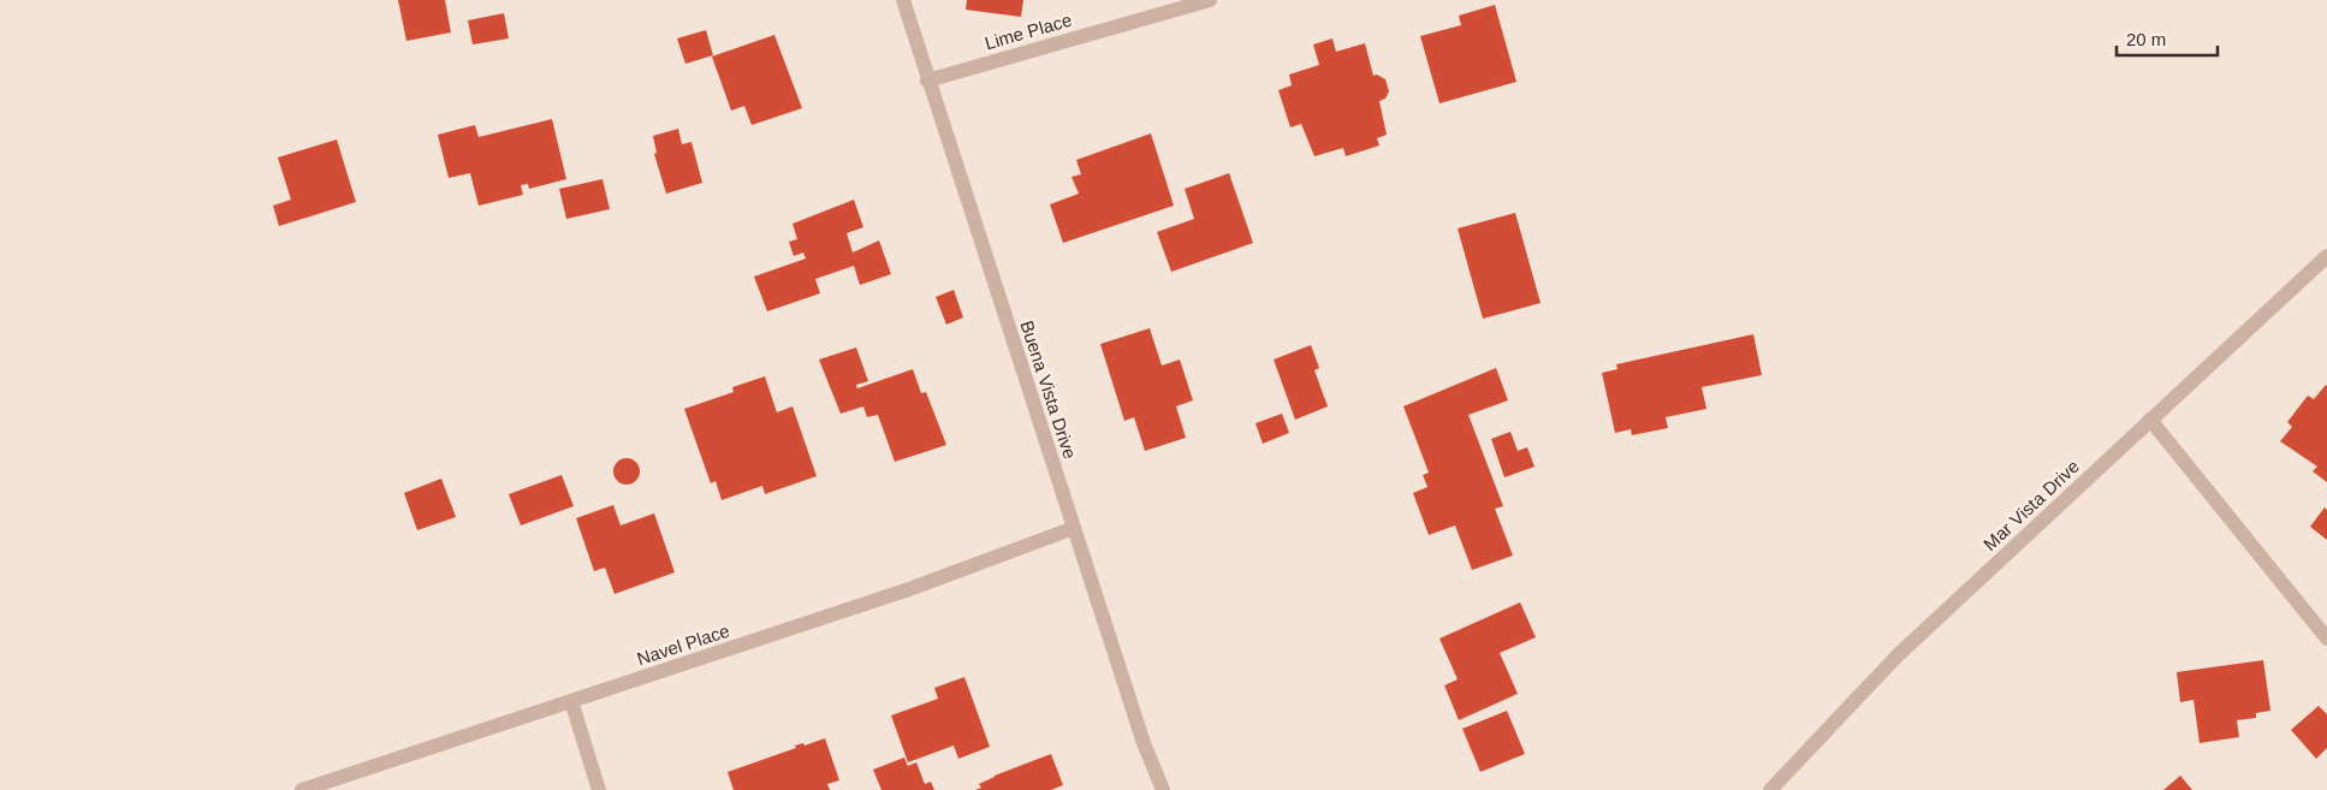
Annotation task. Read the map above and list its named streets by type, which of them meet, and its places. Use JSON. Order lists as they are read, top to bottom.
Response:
{
  "streets": {
    "street": [
      "Lime Place",
      "Buena Vista Drive",
      "Mar Vista Drive",
      "Navel Place"
    ]
  },
  "crossings": [
    ["Lime Place", "Buena Vista Drive"],
    ["Buena Vista Drive", "Navel Place"]
  ],
  "scale_bar": "20 m"
}
